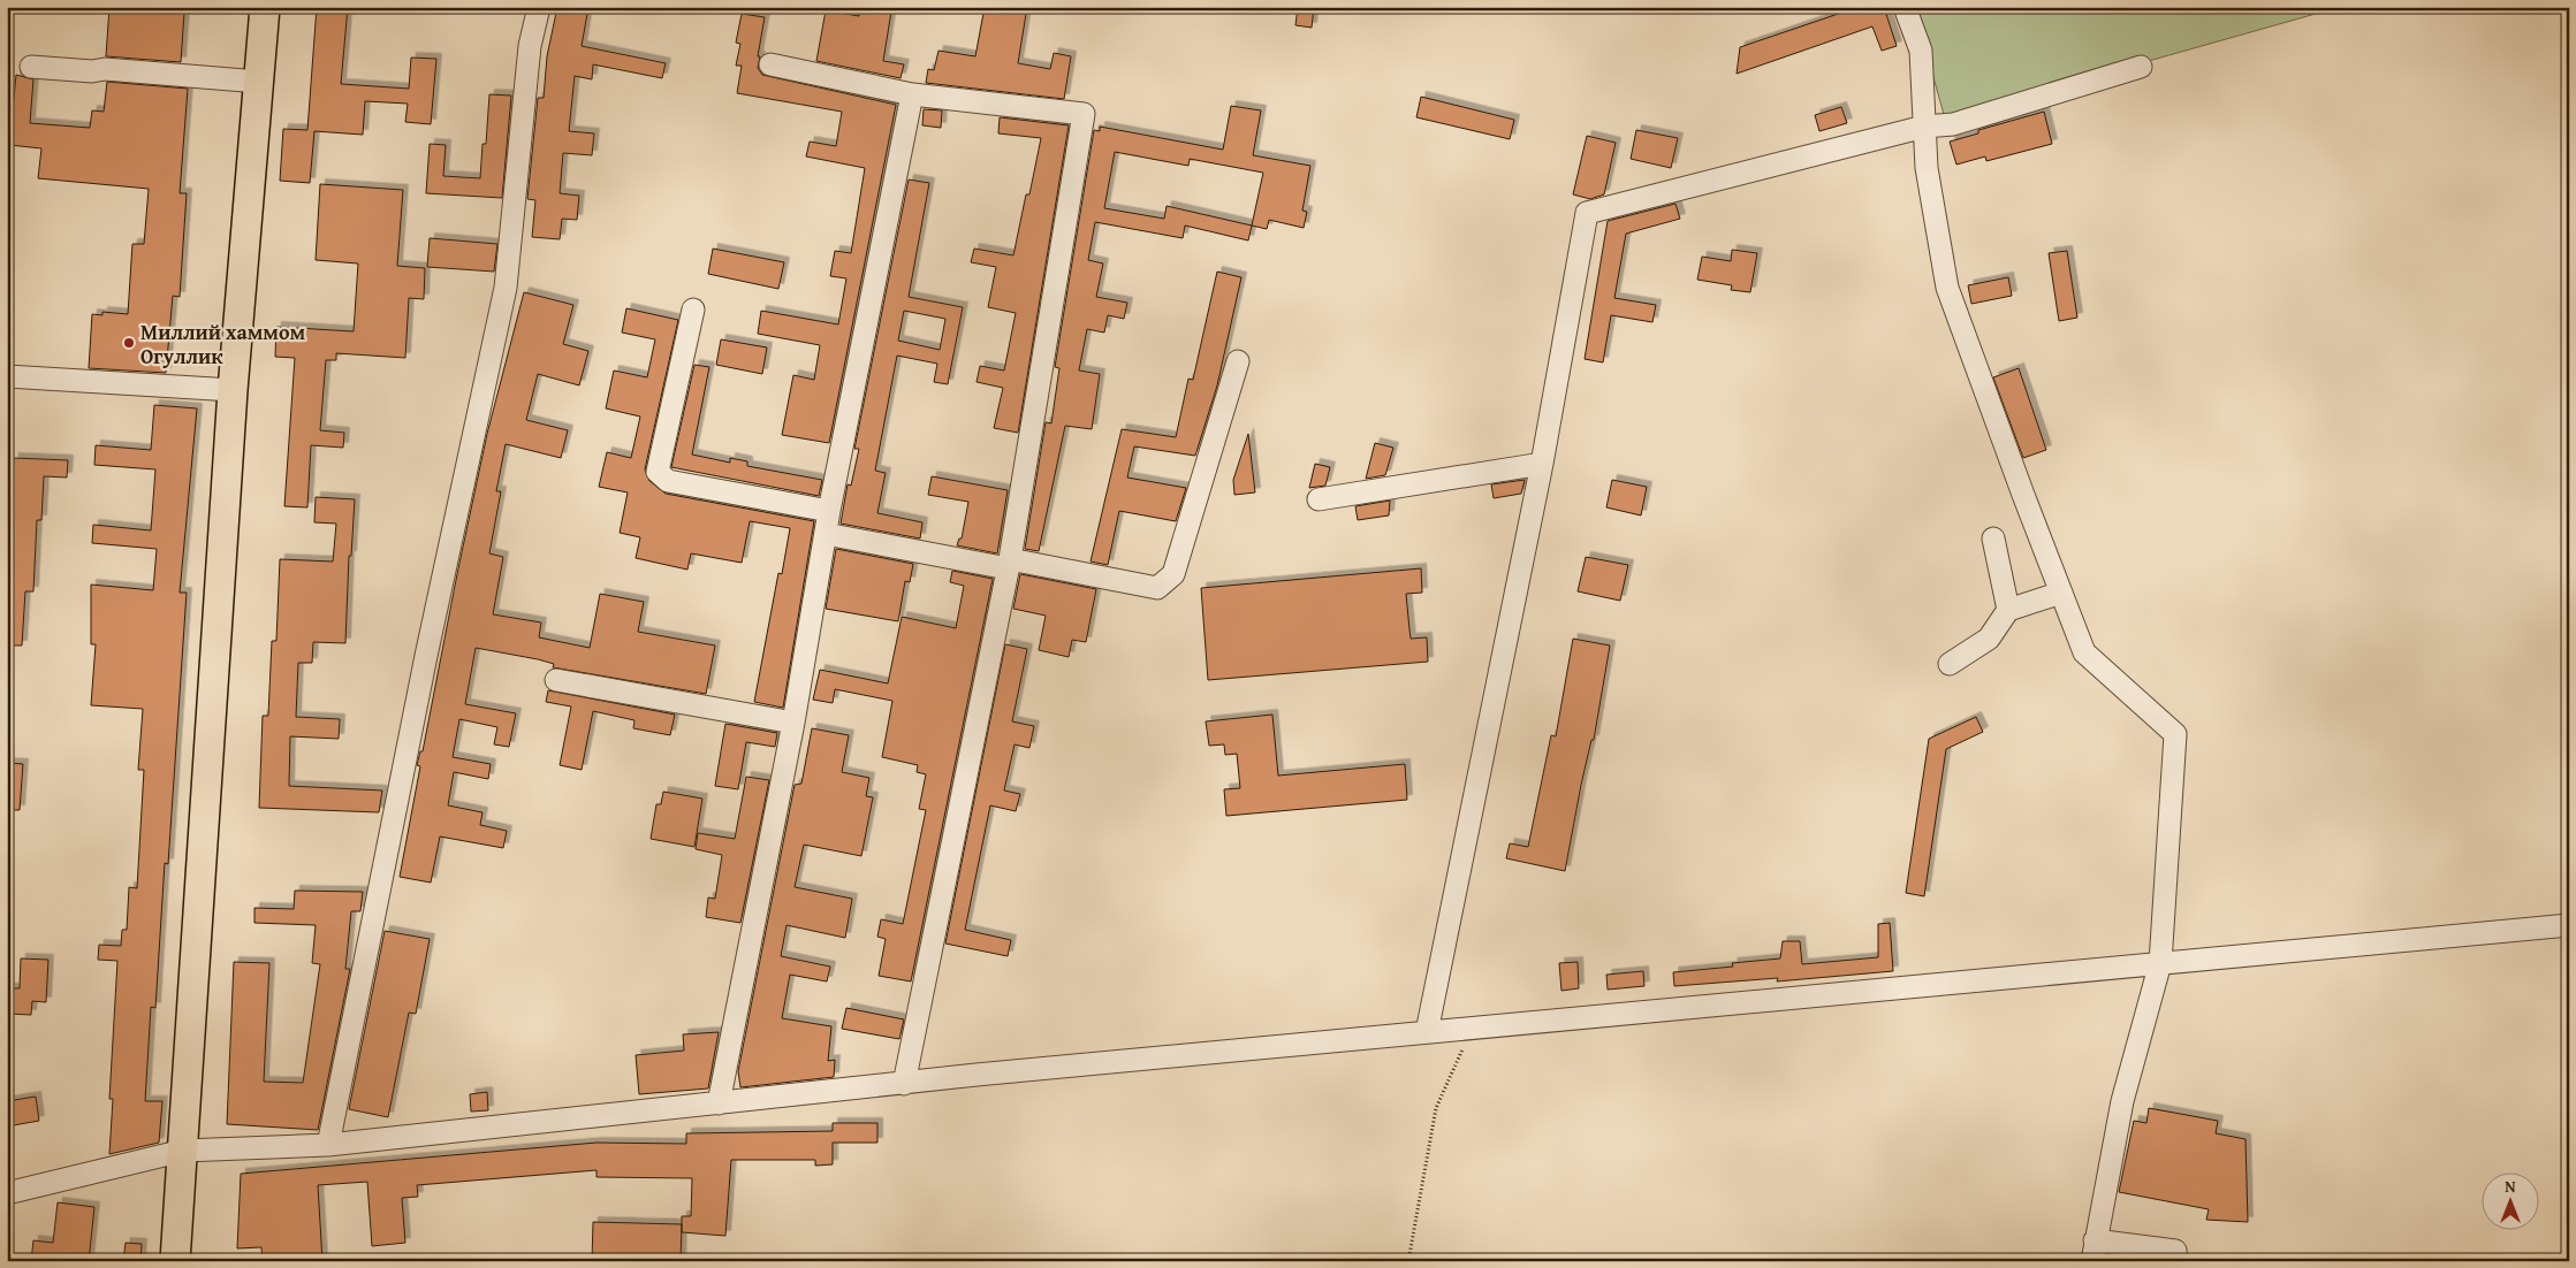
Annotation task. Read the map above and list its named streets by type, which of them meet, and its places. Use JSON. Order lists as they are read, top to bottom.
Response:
{
  "places": ["Миллий хаммом Огуллик"],
  "north": "top"
}
